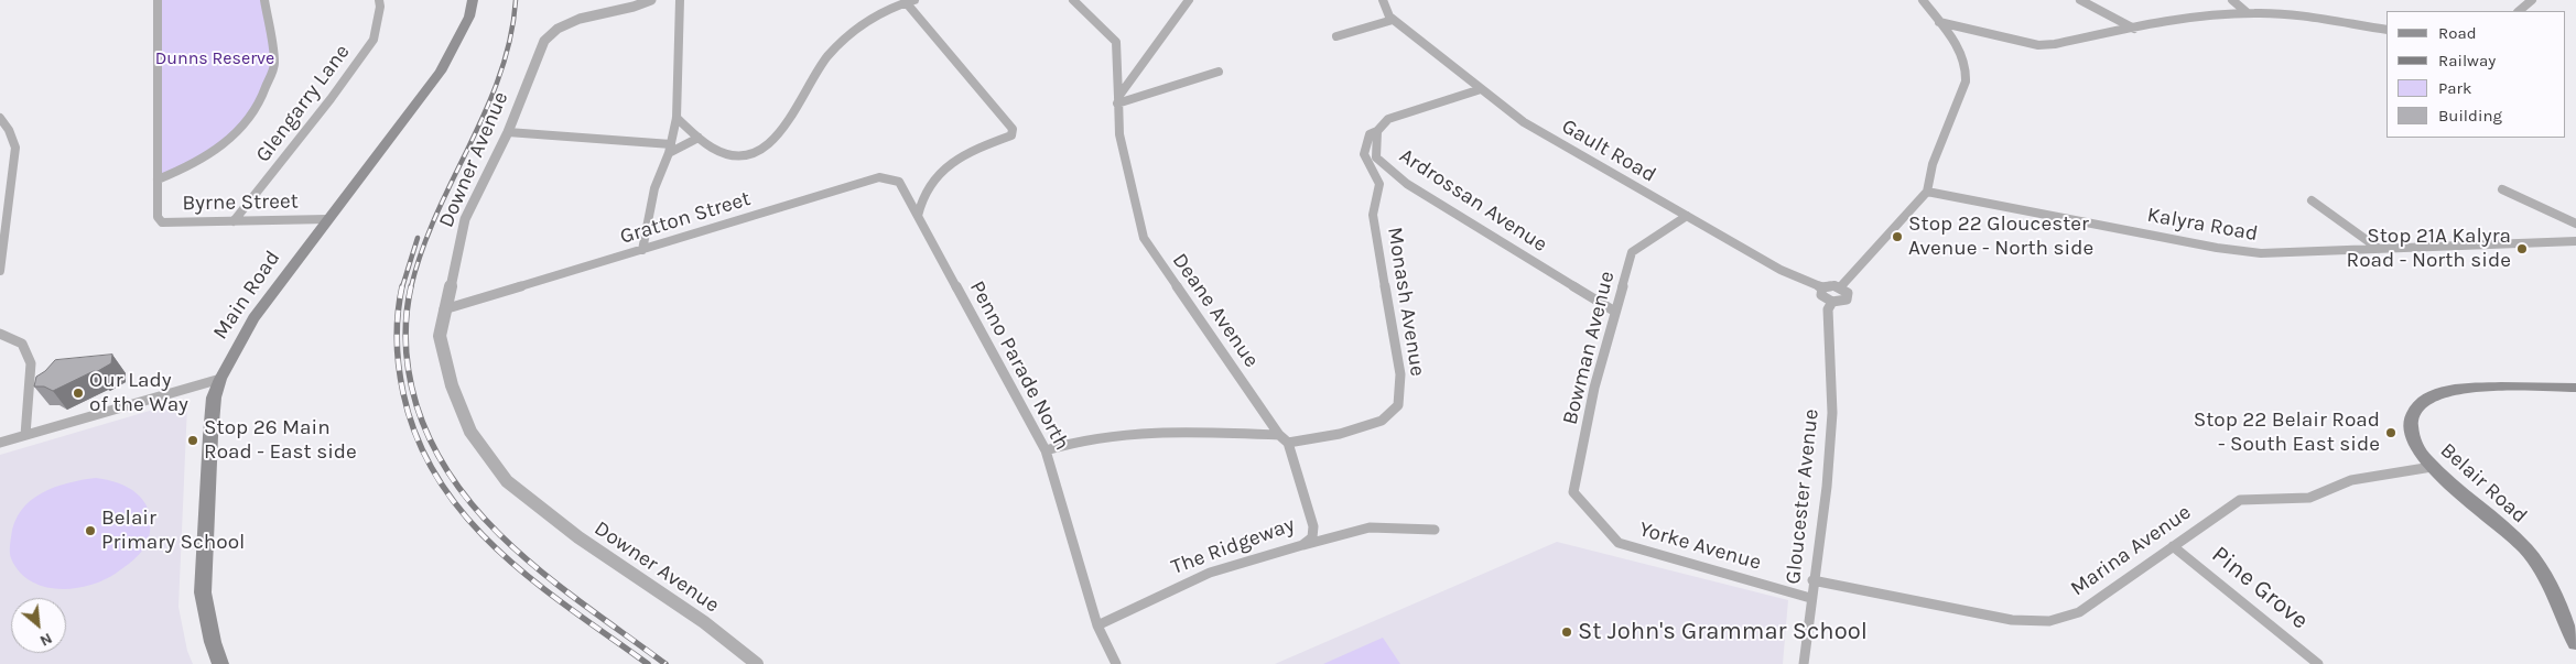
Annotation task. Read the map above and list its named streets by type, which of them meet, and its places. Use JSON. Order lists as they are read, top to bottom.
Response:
{
  "streets": {
    "main road": ["Main Road", "Belair Road"],
    "street": [
      "Glengarry Lane",
      "Gault Road",
      "Downer Avenue",
      "Ardrossan Avenue",
      "Byrne Street",
      "Gratton Street",
      "Kalyra Road",
      "Monash Avenue",
      "Deane Avenue",
      "Bowman Avenue",
      "Penno Parade North",
      "Gloucester Avenue",
      "The Ridgeway",
      "Yorke Avenue",
      "Marina Avenue",
      "Pine Grove"
    ]
  },
  "crossings": [
    ["Glengarry Lane", "Byrne Street"],
    ["Gault Road", "Ardrossan Avenue"],
    ["Gault Road", "Bowman Avenue"],
    ["Downer Avenue", "Gratton Street"],
    ["Ardrossan Avenue", "Monash Avenue"],
    ["Ardrossan Avenue", "Bowman Avenue"],
    ["Byrne Street", "Main Road"],
    ["Gratton Street", "Penno Parade North"],
    ["Monash Avenue", "Deane Avenue"],
    ["Deane Avenue", "The Ridgeway"],
    ["Bowman Avenue", "Yorke Avenue"],
    ["Penno Parade North", "The Ridgeway"],
    ["Belair Road", "Marina Avenue"],
    ["Gloucester Avenue", "Yorke Avenue"],
    ["Gloucester Avenue", "Marina Avenue"],
    ["Marina Avenue", "Pine Grove"]
  ],
  "parks": ["Dunns Reserve"],
  "places": [
    "Stop 22 Gloucester Avenue - North side",
    "Stop 21A Kalyra Road - North side",
    "Our Lady of the Way",
    "Stop 22 Belair Road - South East side",
    "Stop 26 Main Road - East side",
    "Belair Primary School",
    "St John's Grammar School"
  ],
  "legend": [
    "Road",
    "Railway",
    "Park",
    "Building"
  ],
  "north": "bottom right"
}
